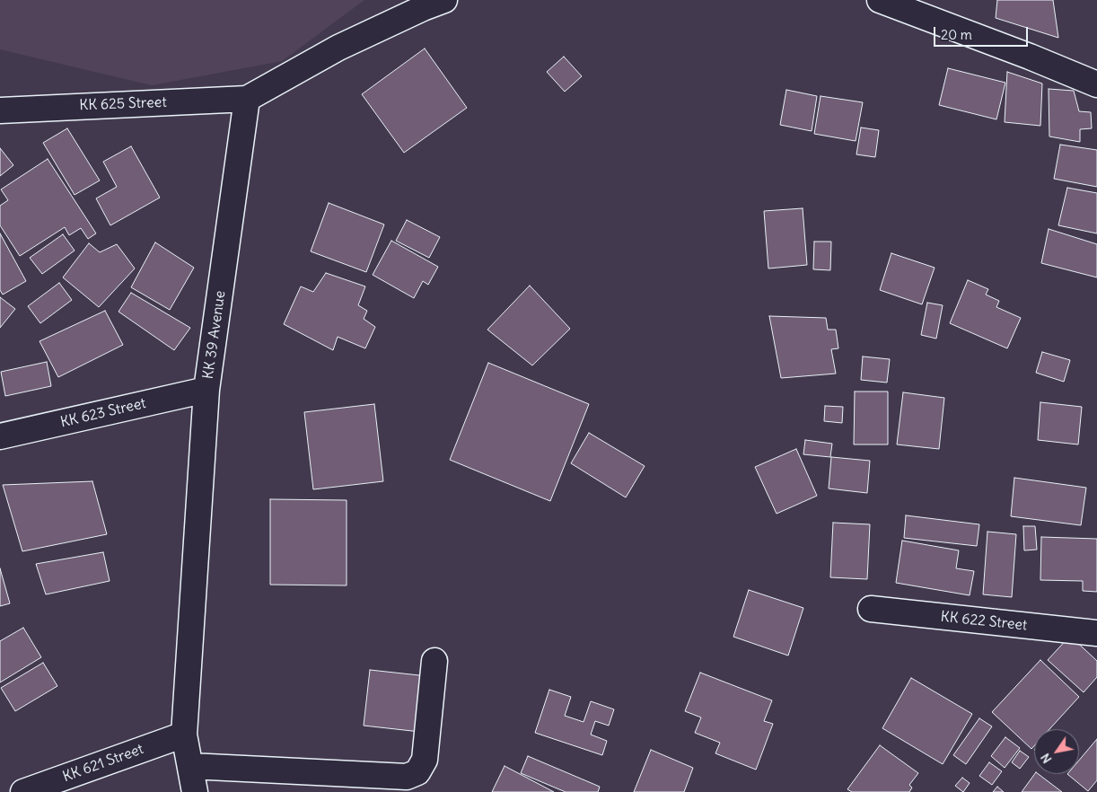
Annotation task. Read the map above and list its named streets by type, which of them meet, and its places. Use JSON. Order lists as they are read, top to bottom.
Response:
{
  "streets": {
    "street": [
      "KK 625 Street",
      "KK 39 Avenue",
      "KK 623 Street",
      "KK 622 Street",
      "KK 621 Street"
    ]
  },
  "crossings": [
    ["KK 625 Street", "KK 39 Avenue"],
    ["KK 39 Avenue", "KK 623 Street"],
    ["KK 39 Avenue", "KK 621 Street"]
  ],
  "scale_bar": "20 m",
  "north": "bottom left"
}
